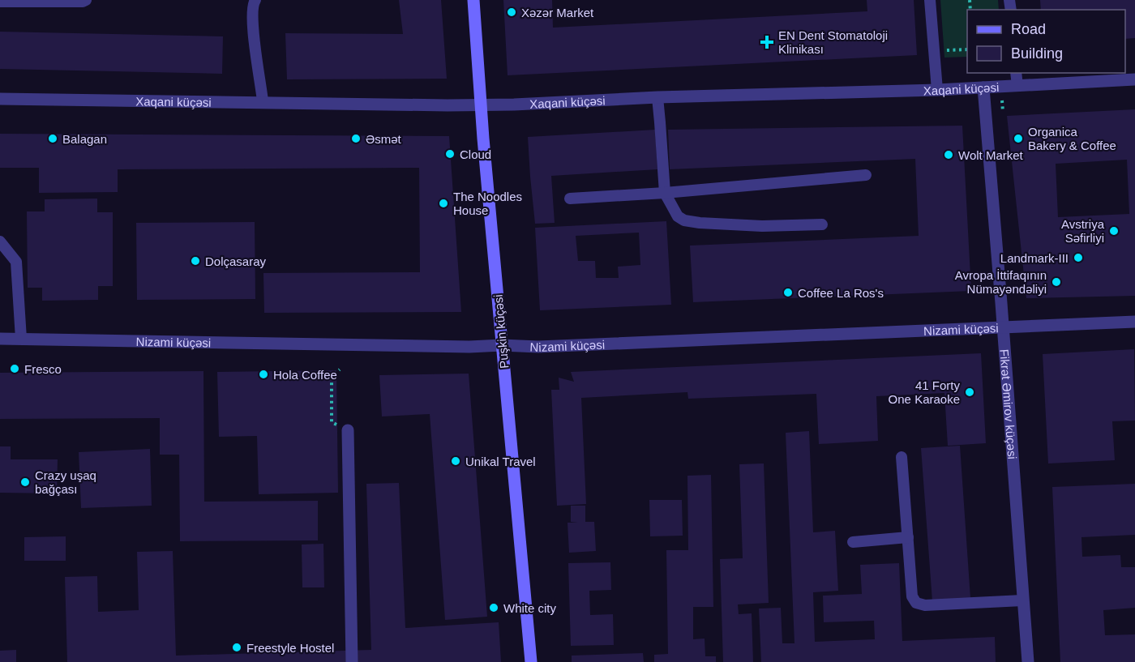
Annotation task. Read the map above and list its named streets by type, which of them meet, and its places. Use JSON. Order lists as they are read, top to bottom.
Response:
{
  "streets": {
    "main road": ["Puşkin küçəsi"],
    "street": ["Xaqani küçəsi", "Nizami küçəsi", "Fikrət Əmirov küçəsi"]
  },
  "crossings": [
    ["Xaqani küçəsi", "Puşkin küçəsi"],
    ["Xaqani küçəsi", "Fikrət Əmirov küçəsi"],
    ["Nizami küçəsi", "Puşkin küçəsi"],
    ["Nizami küçəsi", "Fikrət Əmirov küçəsi"]
  ],
  "places": {
    "other": [
      "Xəzər Market",
      "Balagan",
      "Əsmət",
      "Organica Bakery & Coffee",
      "Cloud",
      "Wolt Market",
      "The Noodles House",
      "Avstriya Səfirliyi",
      "Landmark-III",
      "Dolçasaray",
      "Avropa İttifaqının Nümayəndəliyi",
      "Coffee La Ros's",
      "Fresco",
      "Hola Coffee",
      "41 Forty One Karaoke",
      "Unikal Travel",
      "Crazy uşaq bağçası",
      "White city",
      "Freestyle Hostel"
    ],
    "health": ["EN Dent Stomatoloji Klinikası"]
  },
  "legend": ["Road", "Building"]
}
